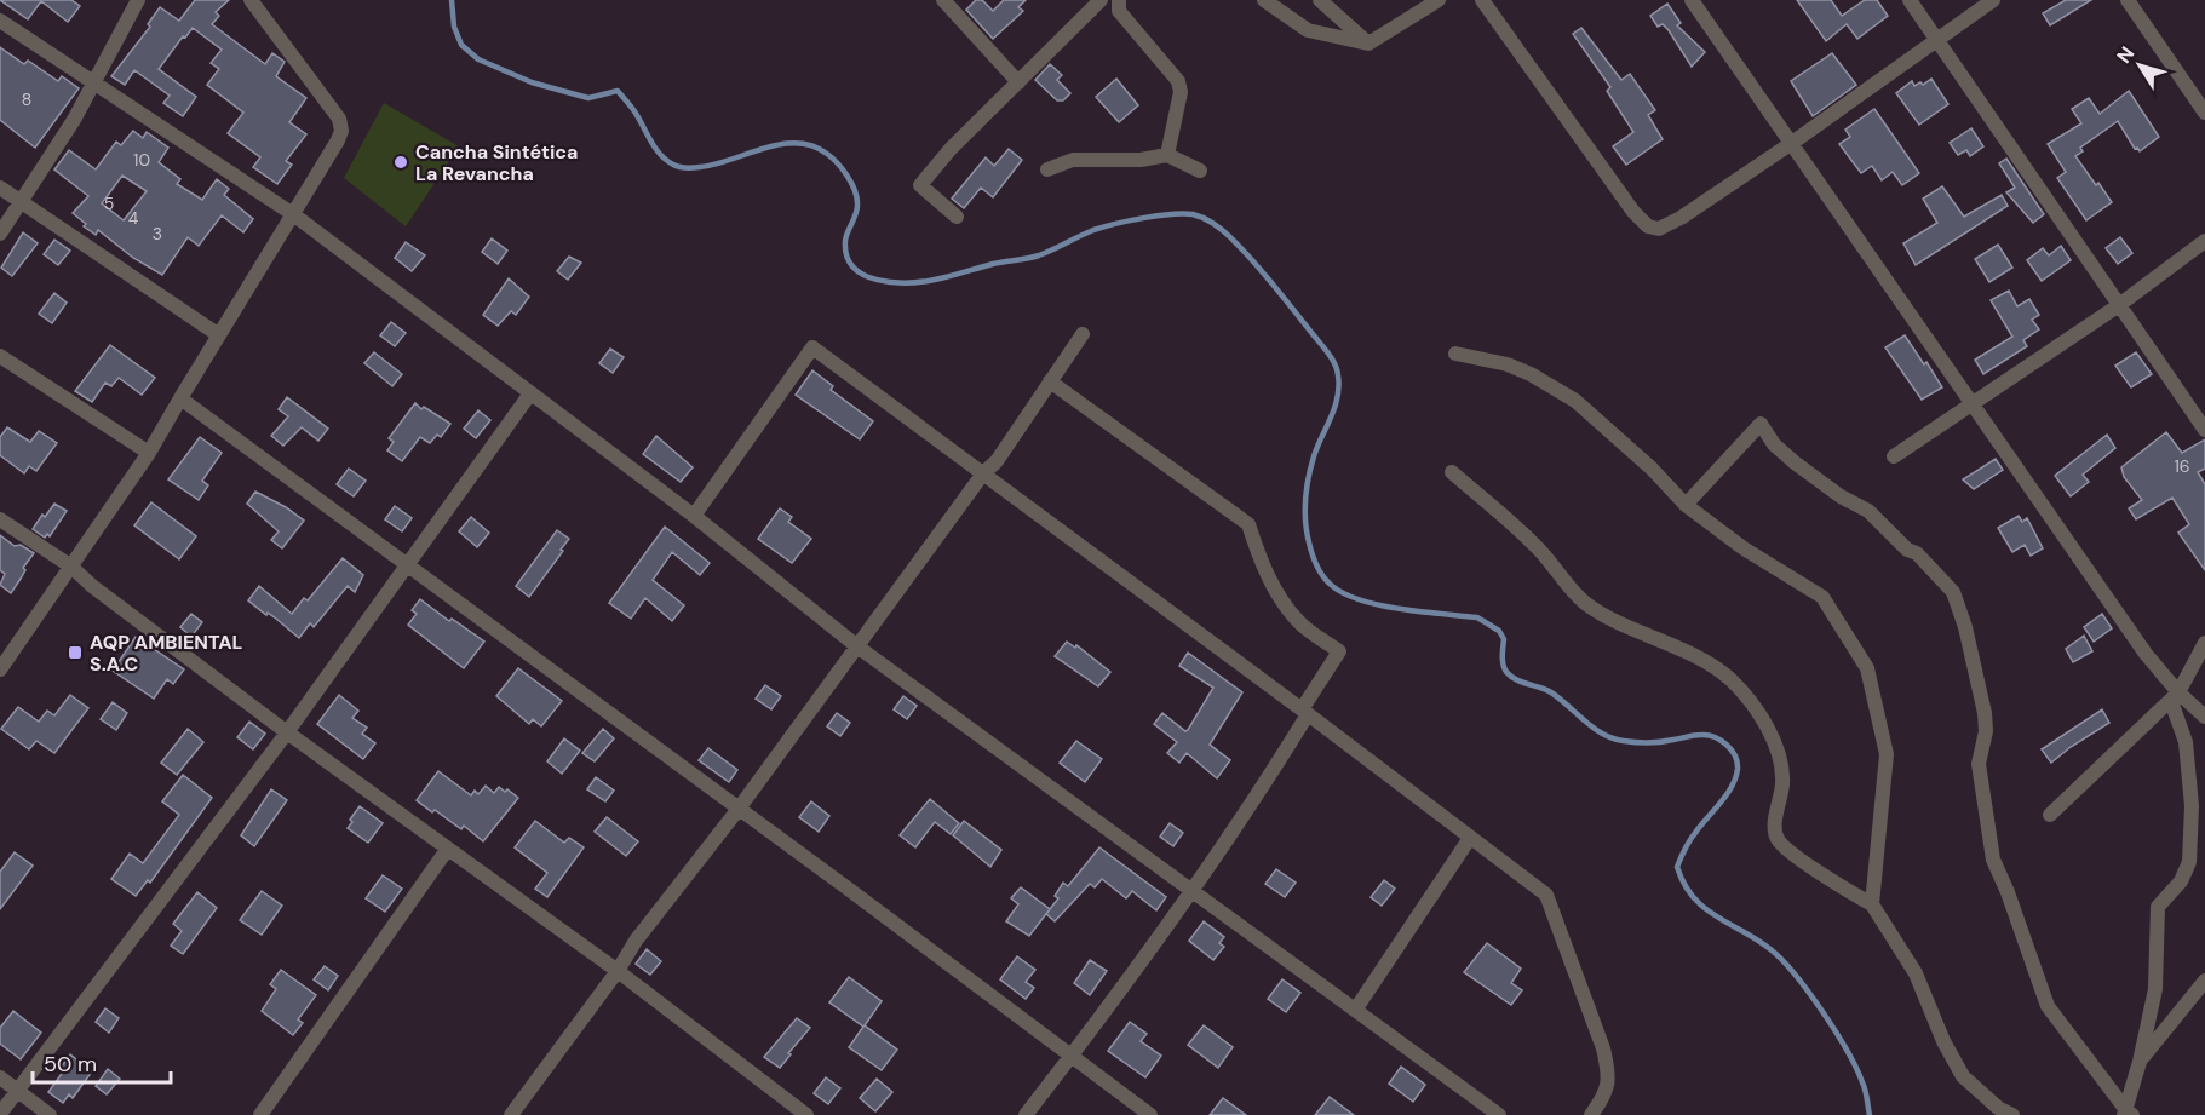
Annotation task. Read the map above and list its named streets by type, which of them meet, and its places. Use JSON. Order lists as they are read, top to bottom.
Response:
{
  "places": {
    "other": ["Cancha Sintética La Revancha"],
    "transit": ["AQP AMBIENTAL S.A.C"]
  },
  "house_numbers": [
    "8",
    "10",
    "5",
    "4",
    "3",
    "16"
  ],
  "scale_bar": "50 m",
  "north": "top left"
}
